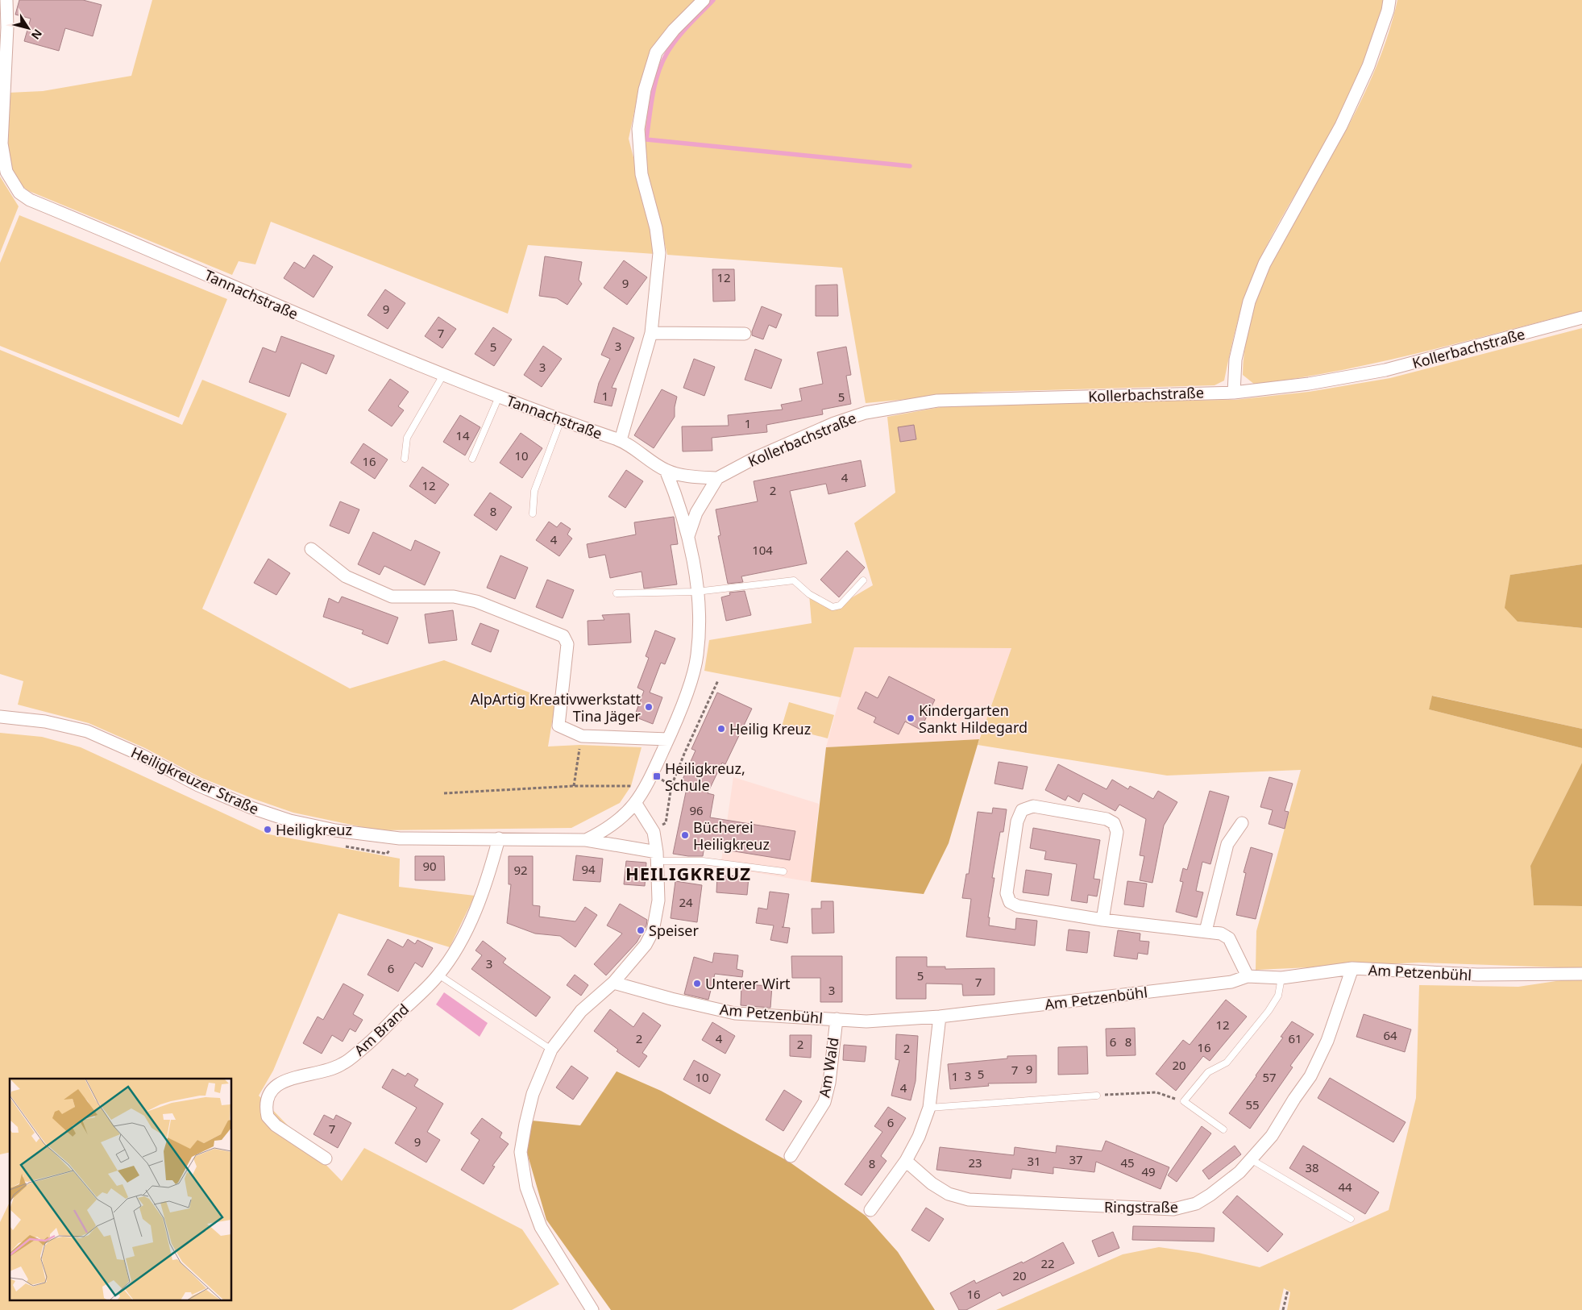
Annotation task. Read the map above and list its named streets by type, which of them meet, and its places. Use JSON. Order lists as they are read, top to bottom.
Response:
{
  "streets": {
    "street": [
      "Tannachstraße",
      "Kollerbachstraße",
      "Heiligkreuzer Straße",
      "Am Petzenbühl",
      "Am Brand",
      "Am Wald",
      "Ringstraße"
    ]
  },
  "crossings": [
    ["Tannachstraße", "Kollerbachstraße"],
    ["Tannachstraße", "Heiligkreuzer Straße"],
    ["Kollerbachstraße", "Heiligkreuzer Straße"],
    ["Heiligkreuzer Straße", "Am Brand"],
    ["Am Petzenbühl", "Am Wald"],
    ["Am Petzenbühl", "Ringstraße"]
  ],
  "districts": ["HEILIGKREUZ"],
  "places": {
    "other": [
      "AlpArtig Kreativwerkstatt Tina Jäger",
      "Kindergarten Sankt Hildegard",
      "Heilig Kreuz",
      "Heiligkreuz",
      "Bücherei Heiligkreuz",
      "Speiser",
      "Unterer Wirt"
    ],
    "transit": ["Heiligkreuz, Schule"]
  },
  "house_numbers": [
    "12",
    "9",
    "9",
    "7",
    "3",
    "5",
    "3",
    "1",
    "5",
    "1",
    "14",
    "10",
    "16",
    "4",
    "12",
    "2",
    "8",
    "4",
    "104",
    "96",
    "90",
    "94",
    "92",
    "24",
    "3",
    "6",
    "5",
    "7",
    "3",
    "12",
    "64",
    "2",
    "4",
    "61",
    "6",
    "8",
    "2",
    "16",
    "2",
    "20",
    "9",
    "7",
    "5",
    "3",
    "1",
    "10",
    "57",
    "4",
    "55",
    "6",
    "7",
    "9",
    "37",
    "31",
    "23",
    "45",
    "8",
    "38",
    "49",
    "44",
    "22",
    "20",
    "16"
  ],
  "north": "bottom right"
}
